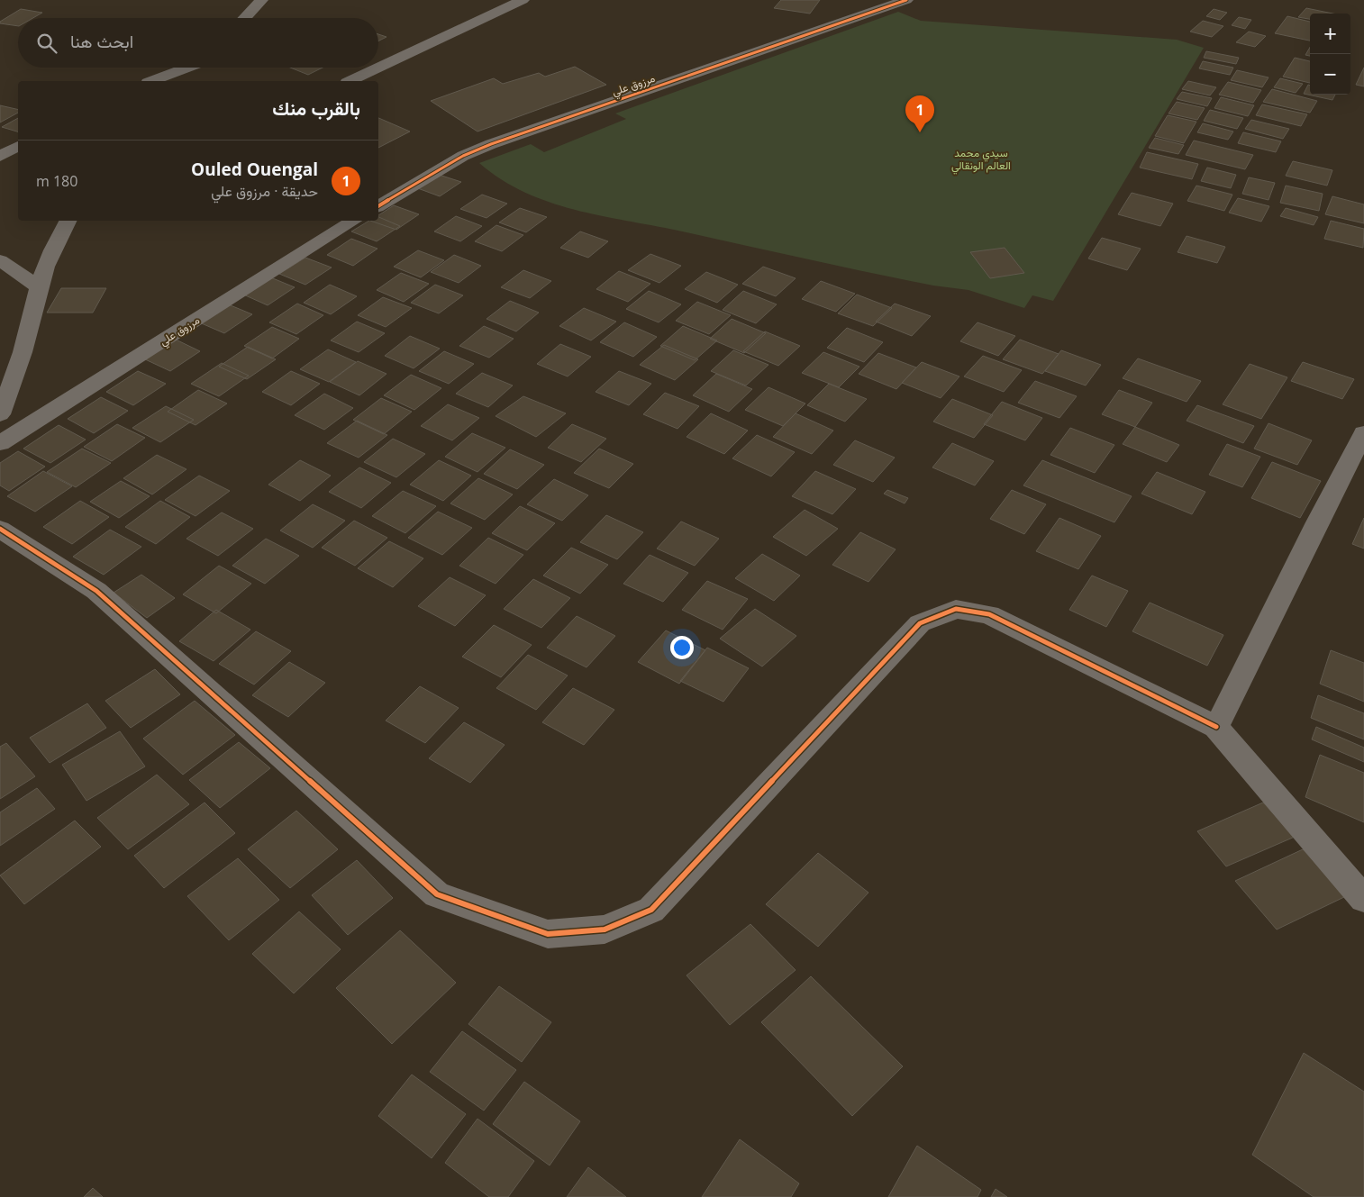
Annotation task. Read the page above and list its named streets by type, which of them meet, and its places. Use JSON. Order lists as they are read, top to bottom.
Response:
{
  "streets": {
    "street": ["مرزوق علي"]
  },
  "parks": ["سيدي محمد العالم الونقالي"],
  "page": {
    "map_buttons": ["+", "−"],
    "search": "ابحث هنا",
    "heading": "بالقرب منك",
    "pins": "1",
    "list": [
      {
        "mark": "1",
        "name": "Ouled Ouengal",
        "note": "حديقة · مرزوق علي",
        "value": "180 m"
      }
    ]
  }
}
